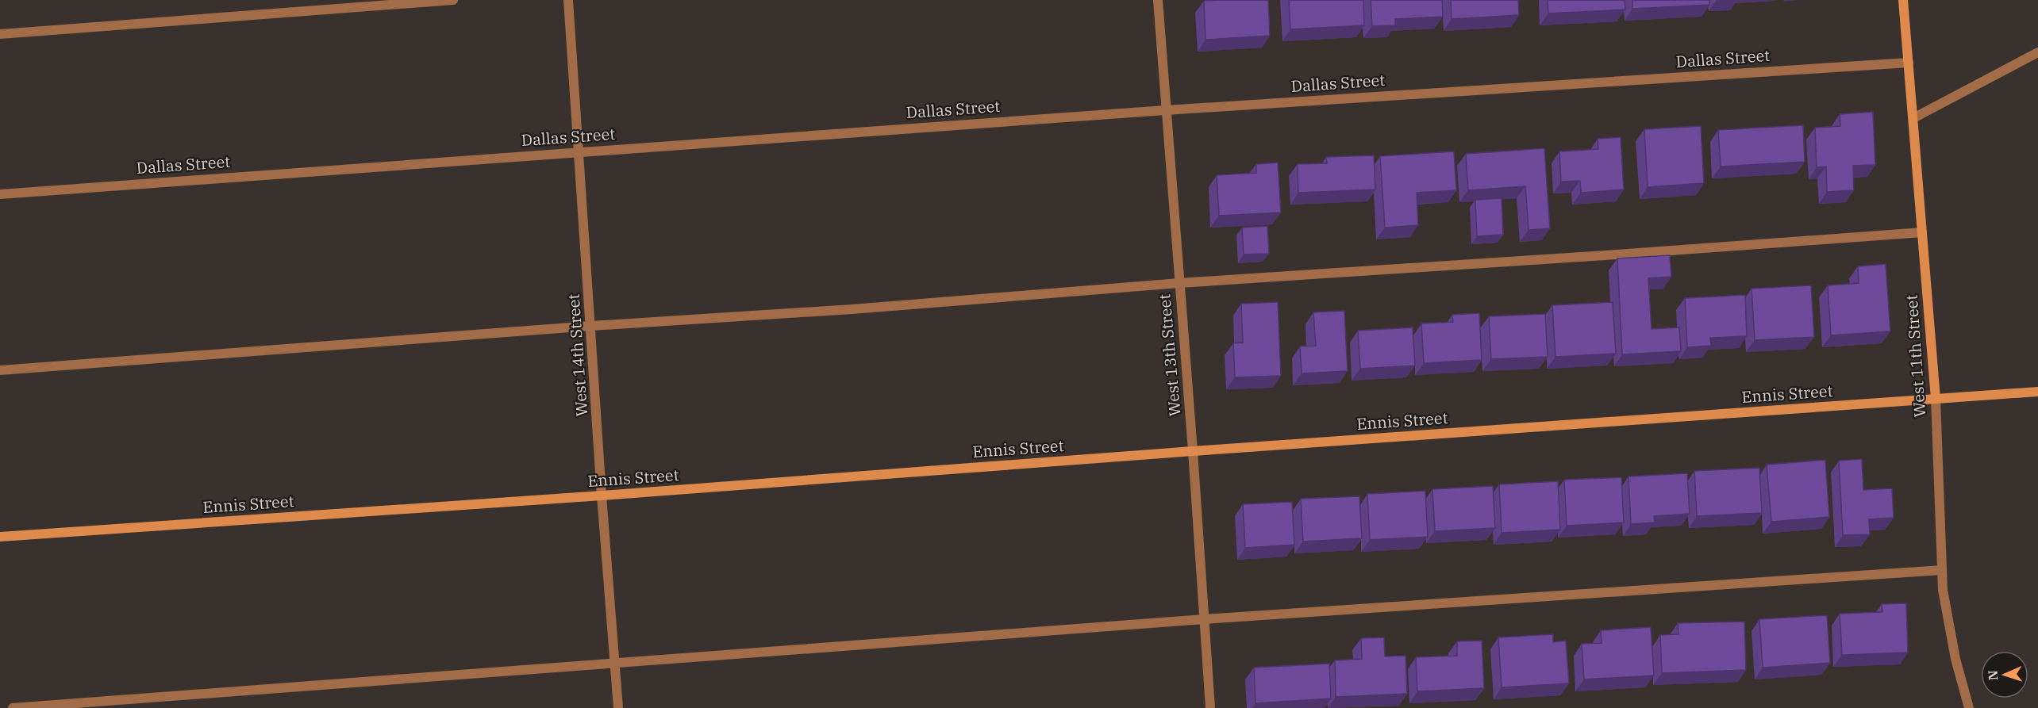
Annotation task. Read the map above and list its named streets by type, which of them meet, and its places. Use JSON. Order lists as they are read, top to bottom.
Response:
{
  "streets": {
    "main road": ["West 11th Street", "Ennis Street"],
    "street": ["Dallas Street", "West 14th Street", "West 13th Street"]
  },
  "crossings": [
    ["Dallas Street", "West 14th Street"],
    ["Dallas Street", "West 13th Street"],
    ["Dallas Street", "West 11th Street"],
    ["West 14th Street", "Ennis Street"],
    ["West 13th Street", "Ennis Street"],
    ["West 11th Street", "Ennis Street"]
  ],
  "north": "left"
}
